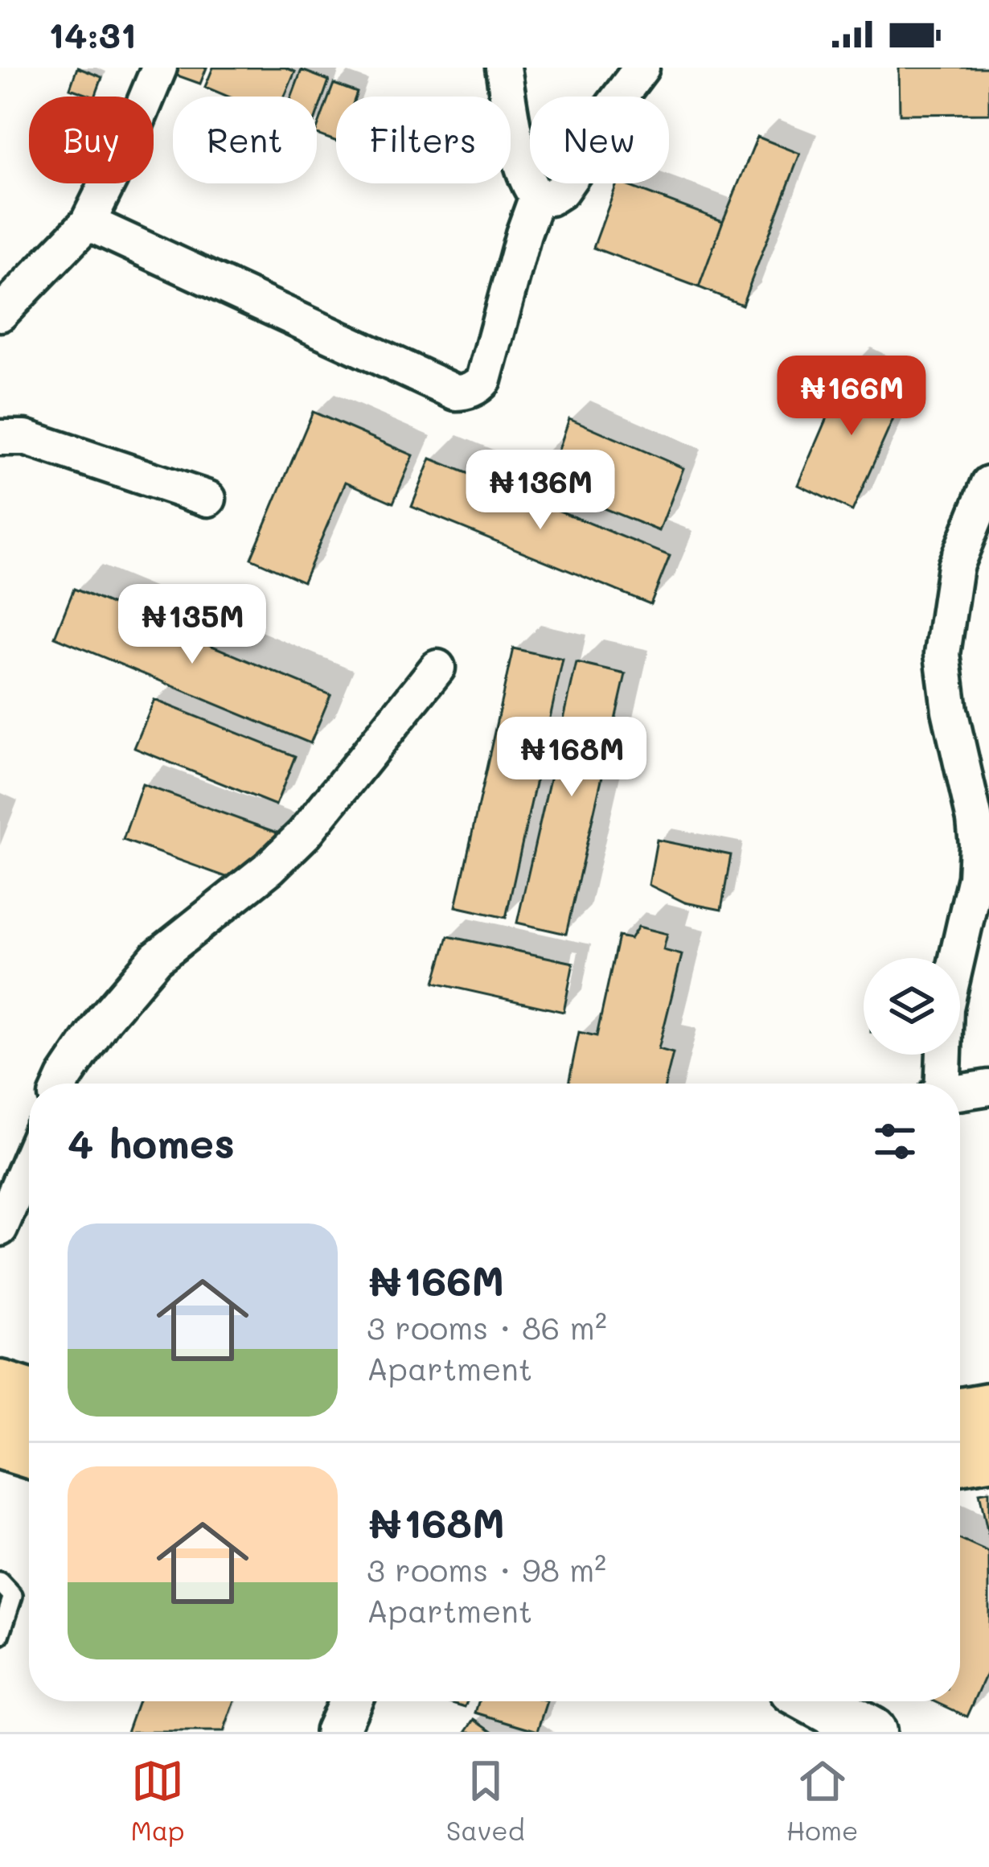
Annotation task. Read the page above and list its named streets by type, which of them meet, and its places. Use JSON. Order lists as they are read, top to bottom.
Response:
{
  "page": {
    "status": "14:31",
    "chip": [
      "Buy",
      "Rent",
      "Filters",
      "New"
    ],
    "price": [
      "₦166M",
      "₦136M",
      "₦135M",
      "₦168M"
    ],
    "heading": "4 homes",
    "list": [
      {
        "name": "₦166M",
        "note": "3 rooms · 86 m² · Apartment"
      },
      {
        "name": "₦168M",
        "note": "3 rooms · 98 m² · Apartment"
      }
    ],
    "tabs": ["Map", "Saved", "Home"]
  }
}
